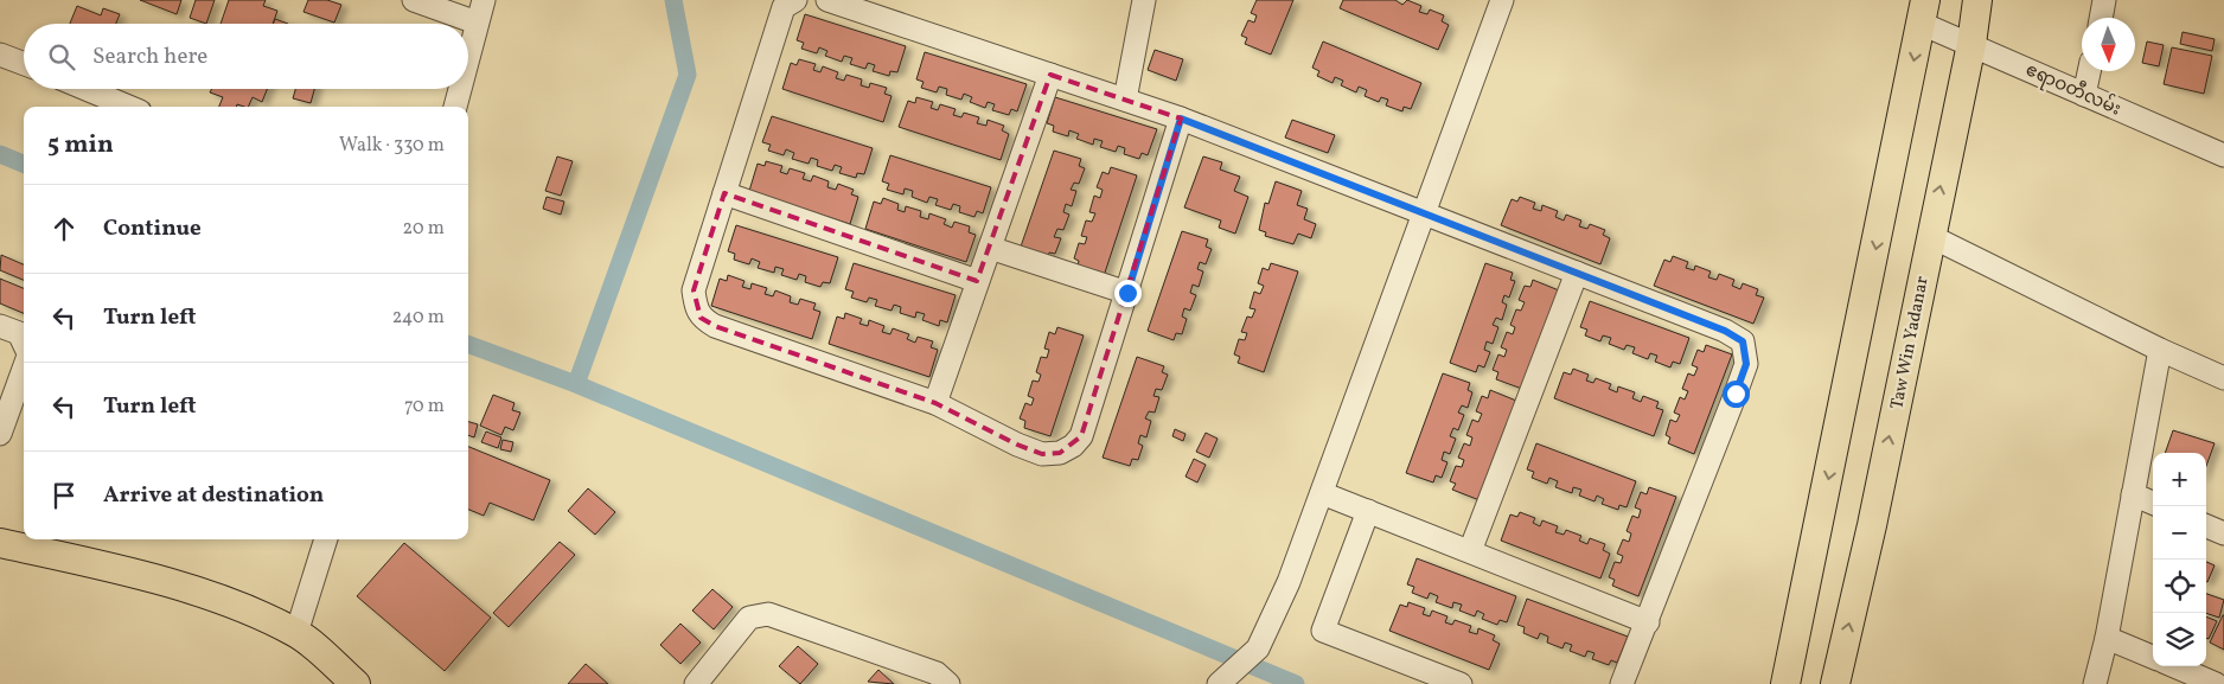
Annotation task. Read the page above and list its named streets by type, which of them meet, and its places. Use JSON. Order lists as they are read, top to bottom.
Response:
{
  "streets": {
    "main road": ["Taw Win Yadanar"],
    "street": ["ဧရာဝတီလမ်း"]
  },
  "crossings": [
    ["ဧရာဝတီလမ်း", "Taw Win Yadanar"]
  ],
  "north": "bottom",
  "page": {
    "search": "Search here",
    "heading": ["5 min", "Walk · 330 m"],
    "list": [
      ["Continue", "20 m"],
      ["Turn left", "240 m"],
      ["Turn left", "70 m"],
      "Arrive at destination"
    ],
    "map_buttons": ["+", "−"]
  }
}
